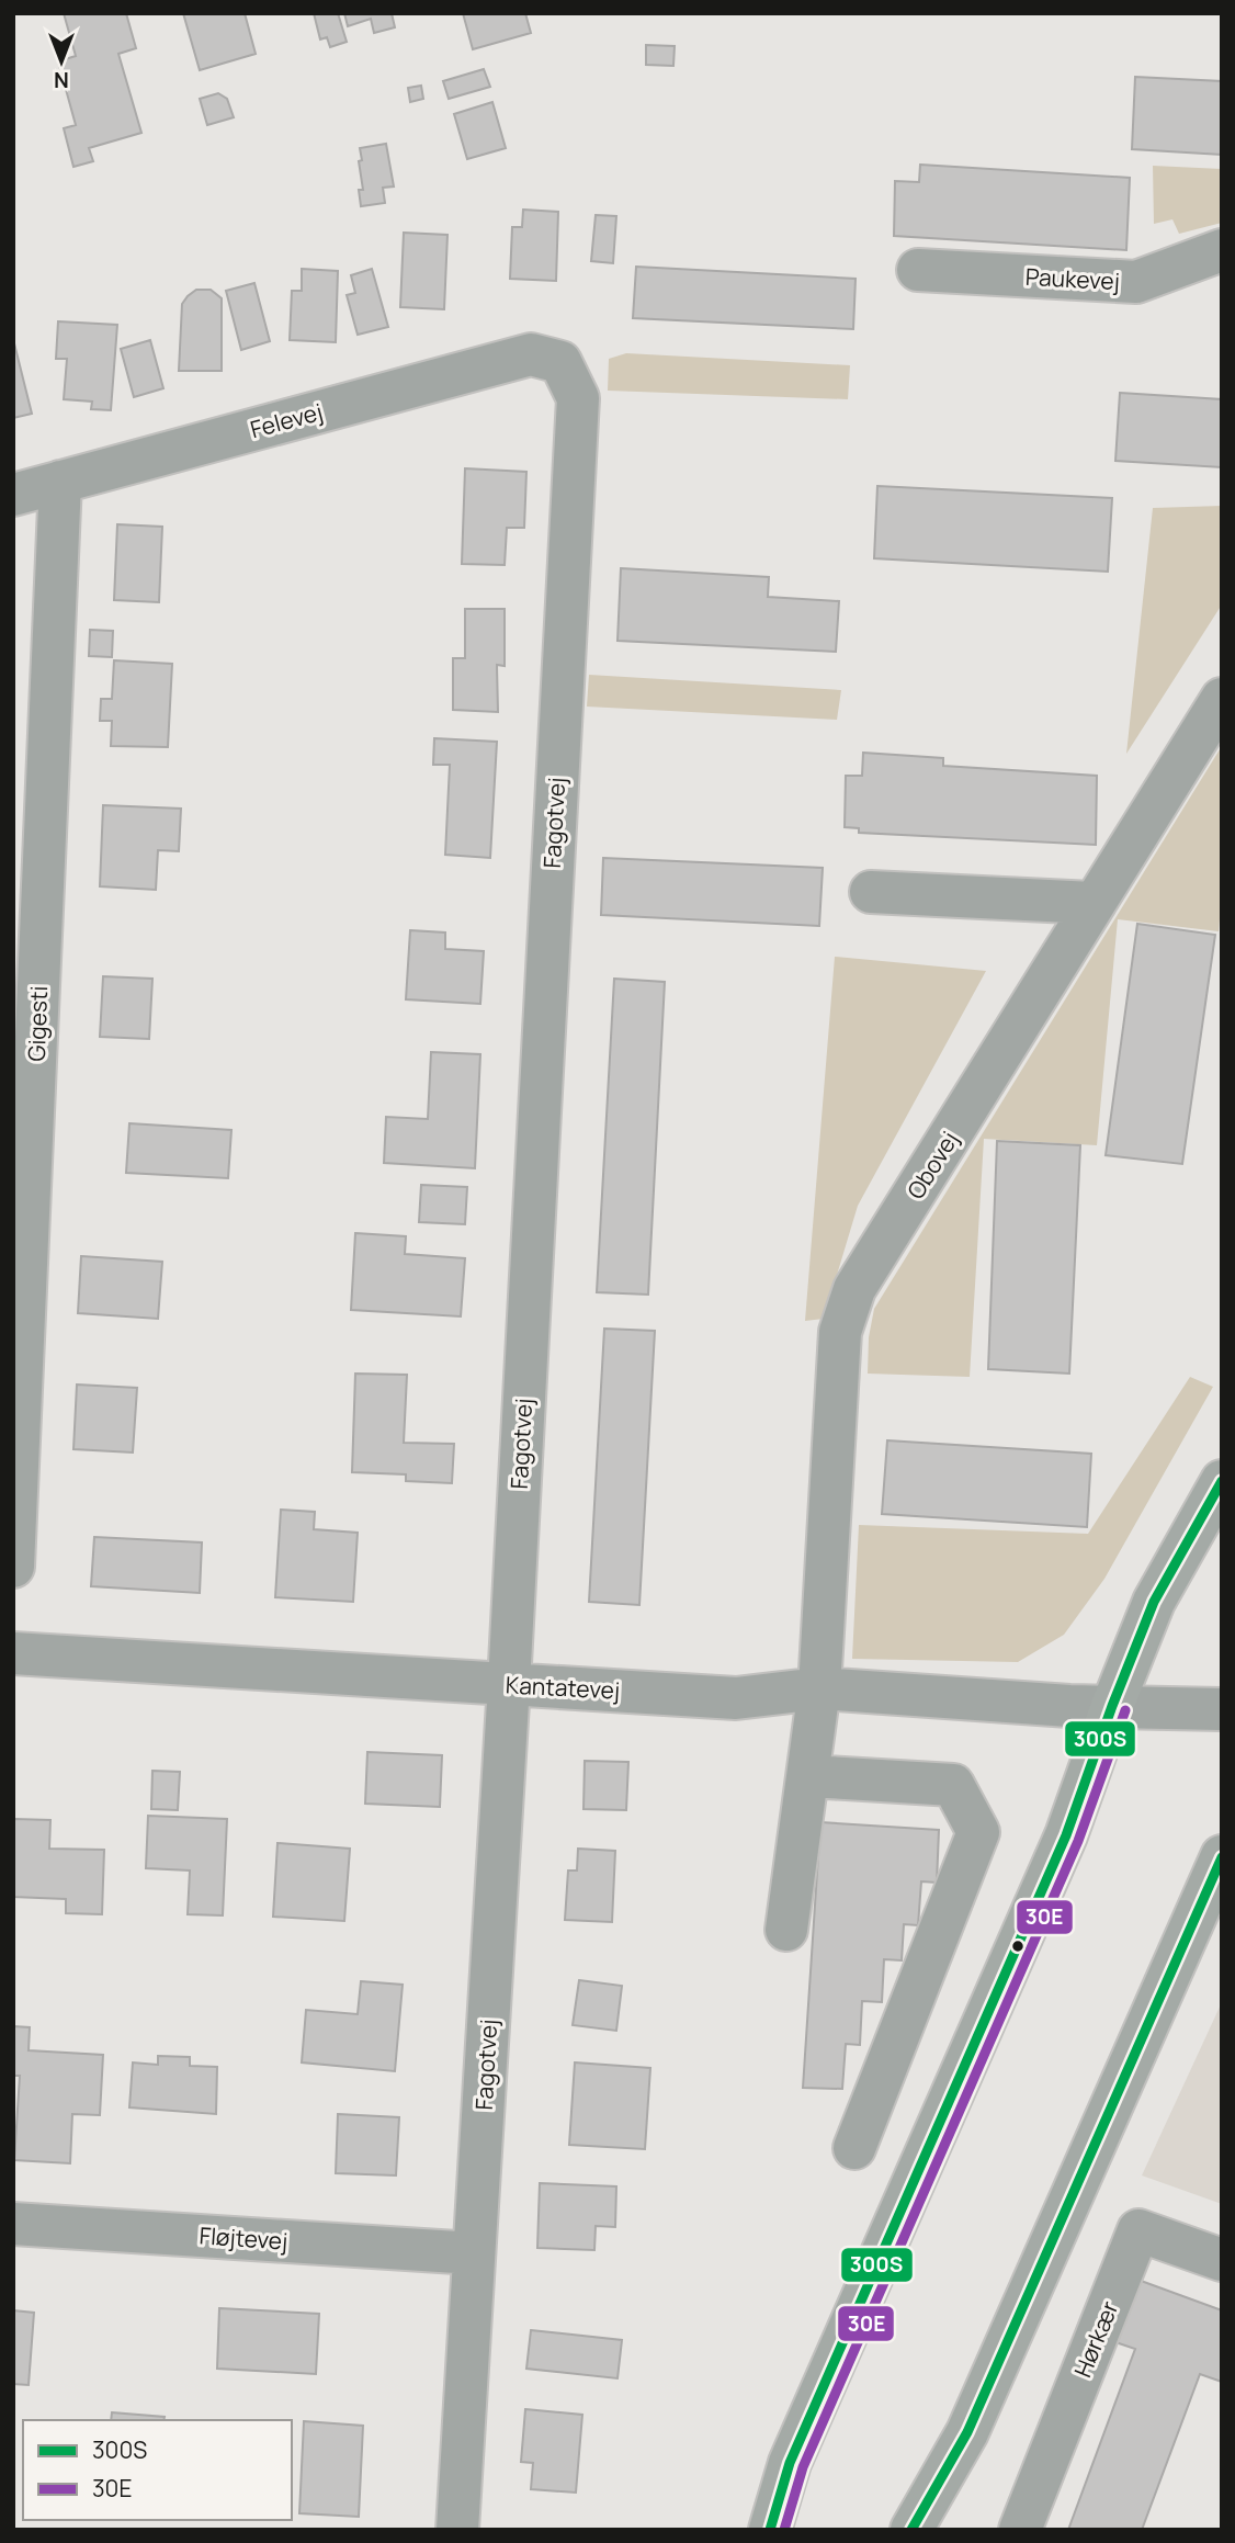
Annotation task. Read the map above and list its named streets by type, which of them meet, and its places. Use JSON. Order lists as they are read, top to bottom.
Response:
{
  "streets": {
    "street": [
      "Paukevej",
      "Felevej",
      "Fagotvej",
      "Gigesti",
      "Obovej",
      "Kantatevej",
      "Fløjtevej",
      "Hørkær"
    ]
  },
  "crossings": [
    ["Felevej", "Fagotvej"],
    ["Felevej", "Gigesti"],
    ["Fagotvej", "Kantatevej"],
    ["Fagotvej", "Fløjtevej"],
    ["Obovej", "Kantatevej"]
  ],
  "lines": ["transit line 300S", "transit line 30E"],
  "legend": ["300S", "30E"],
  "north": "bottom"
}
